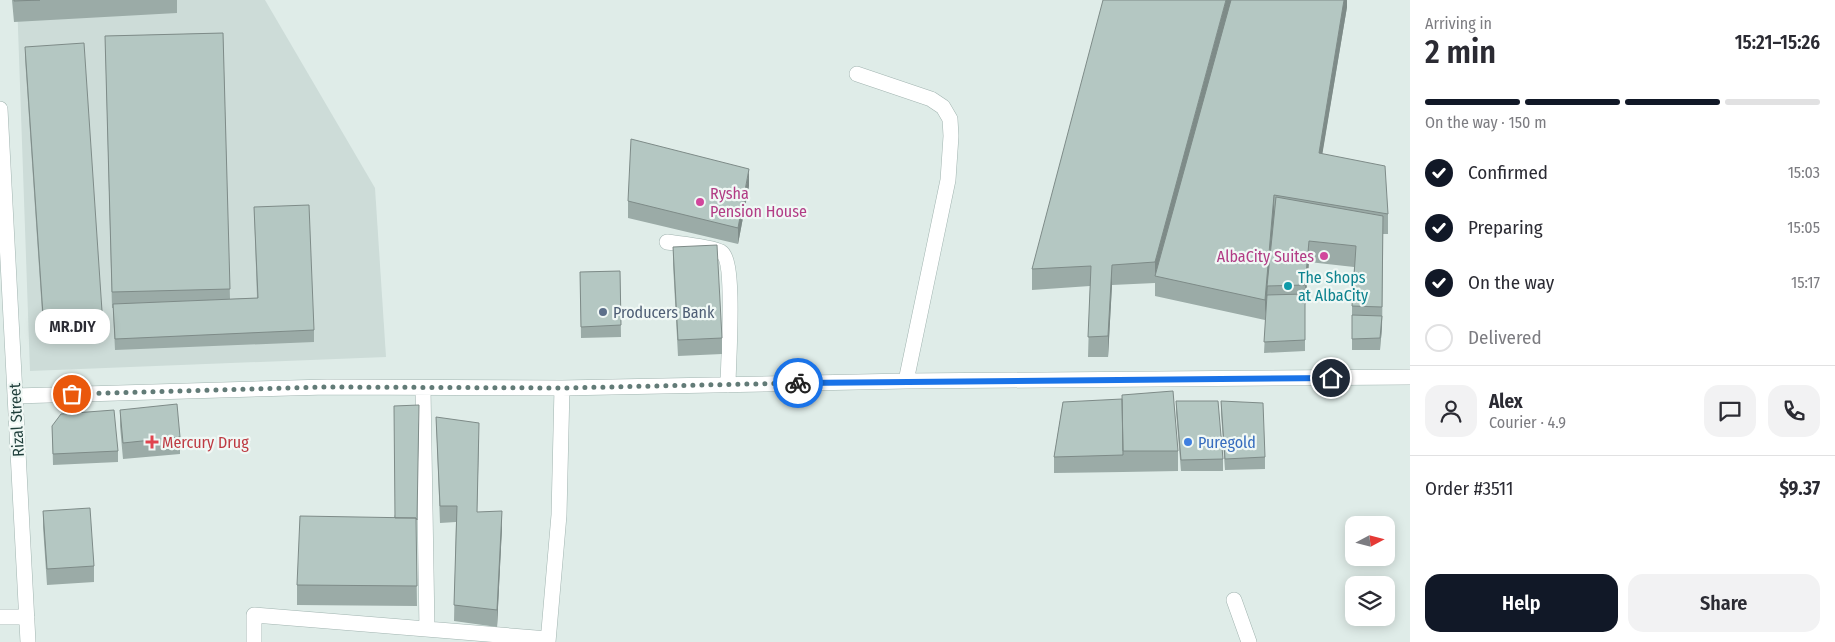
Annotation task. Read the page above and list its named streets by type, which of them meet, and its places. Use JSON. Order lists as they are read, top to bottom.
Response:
{
  "streets": {
    "street": ["Rizal Street"]
  },
  "places": {
    "other": [
      "Rysha Pension House",
      "AlbaCity Suites",
      "The Shops at AlbaCity",
      "Producers Bank",
      "MR.DIY",
      "Puregold"
    ],
    "health": ["Mercury Drug"]
  },
  "north": "right",
  "page": {
    "heading": ["2 min", "Arriving in", "15:21–15:26"],
    "panel": [
      "Alex",
      "Courier · 4.9",
      "Order #3511",
      "$9.37"
    ],
    "bar": "On the way · 150 m",
    "list": [
      ["Confirmed", "15:03"],
      ["Preparing", "15:05"],
      ["On the way", "15:17"],
      "Delivered"
    ],
    "bubble": "MR.DIY",
    "buttons": ["Help", "Share"]
  }
}
